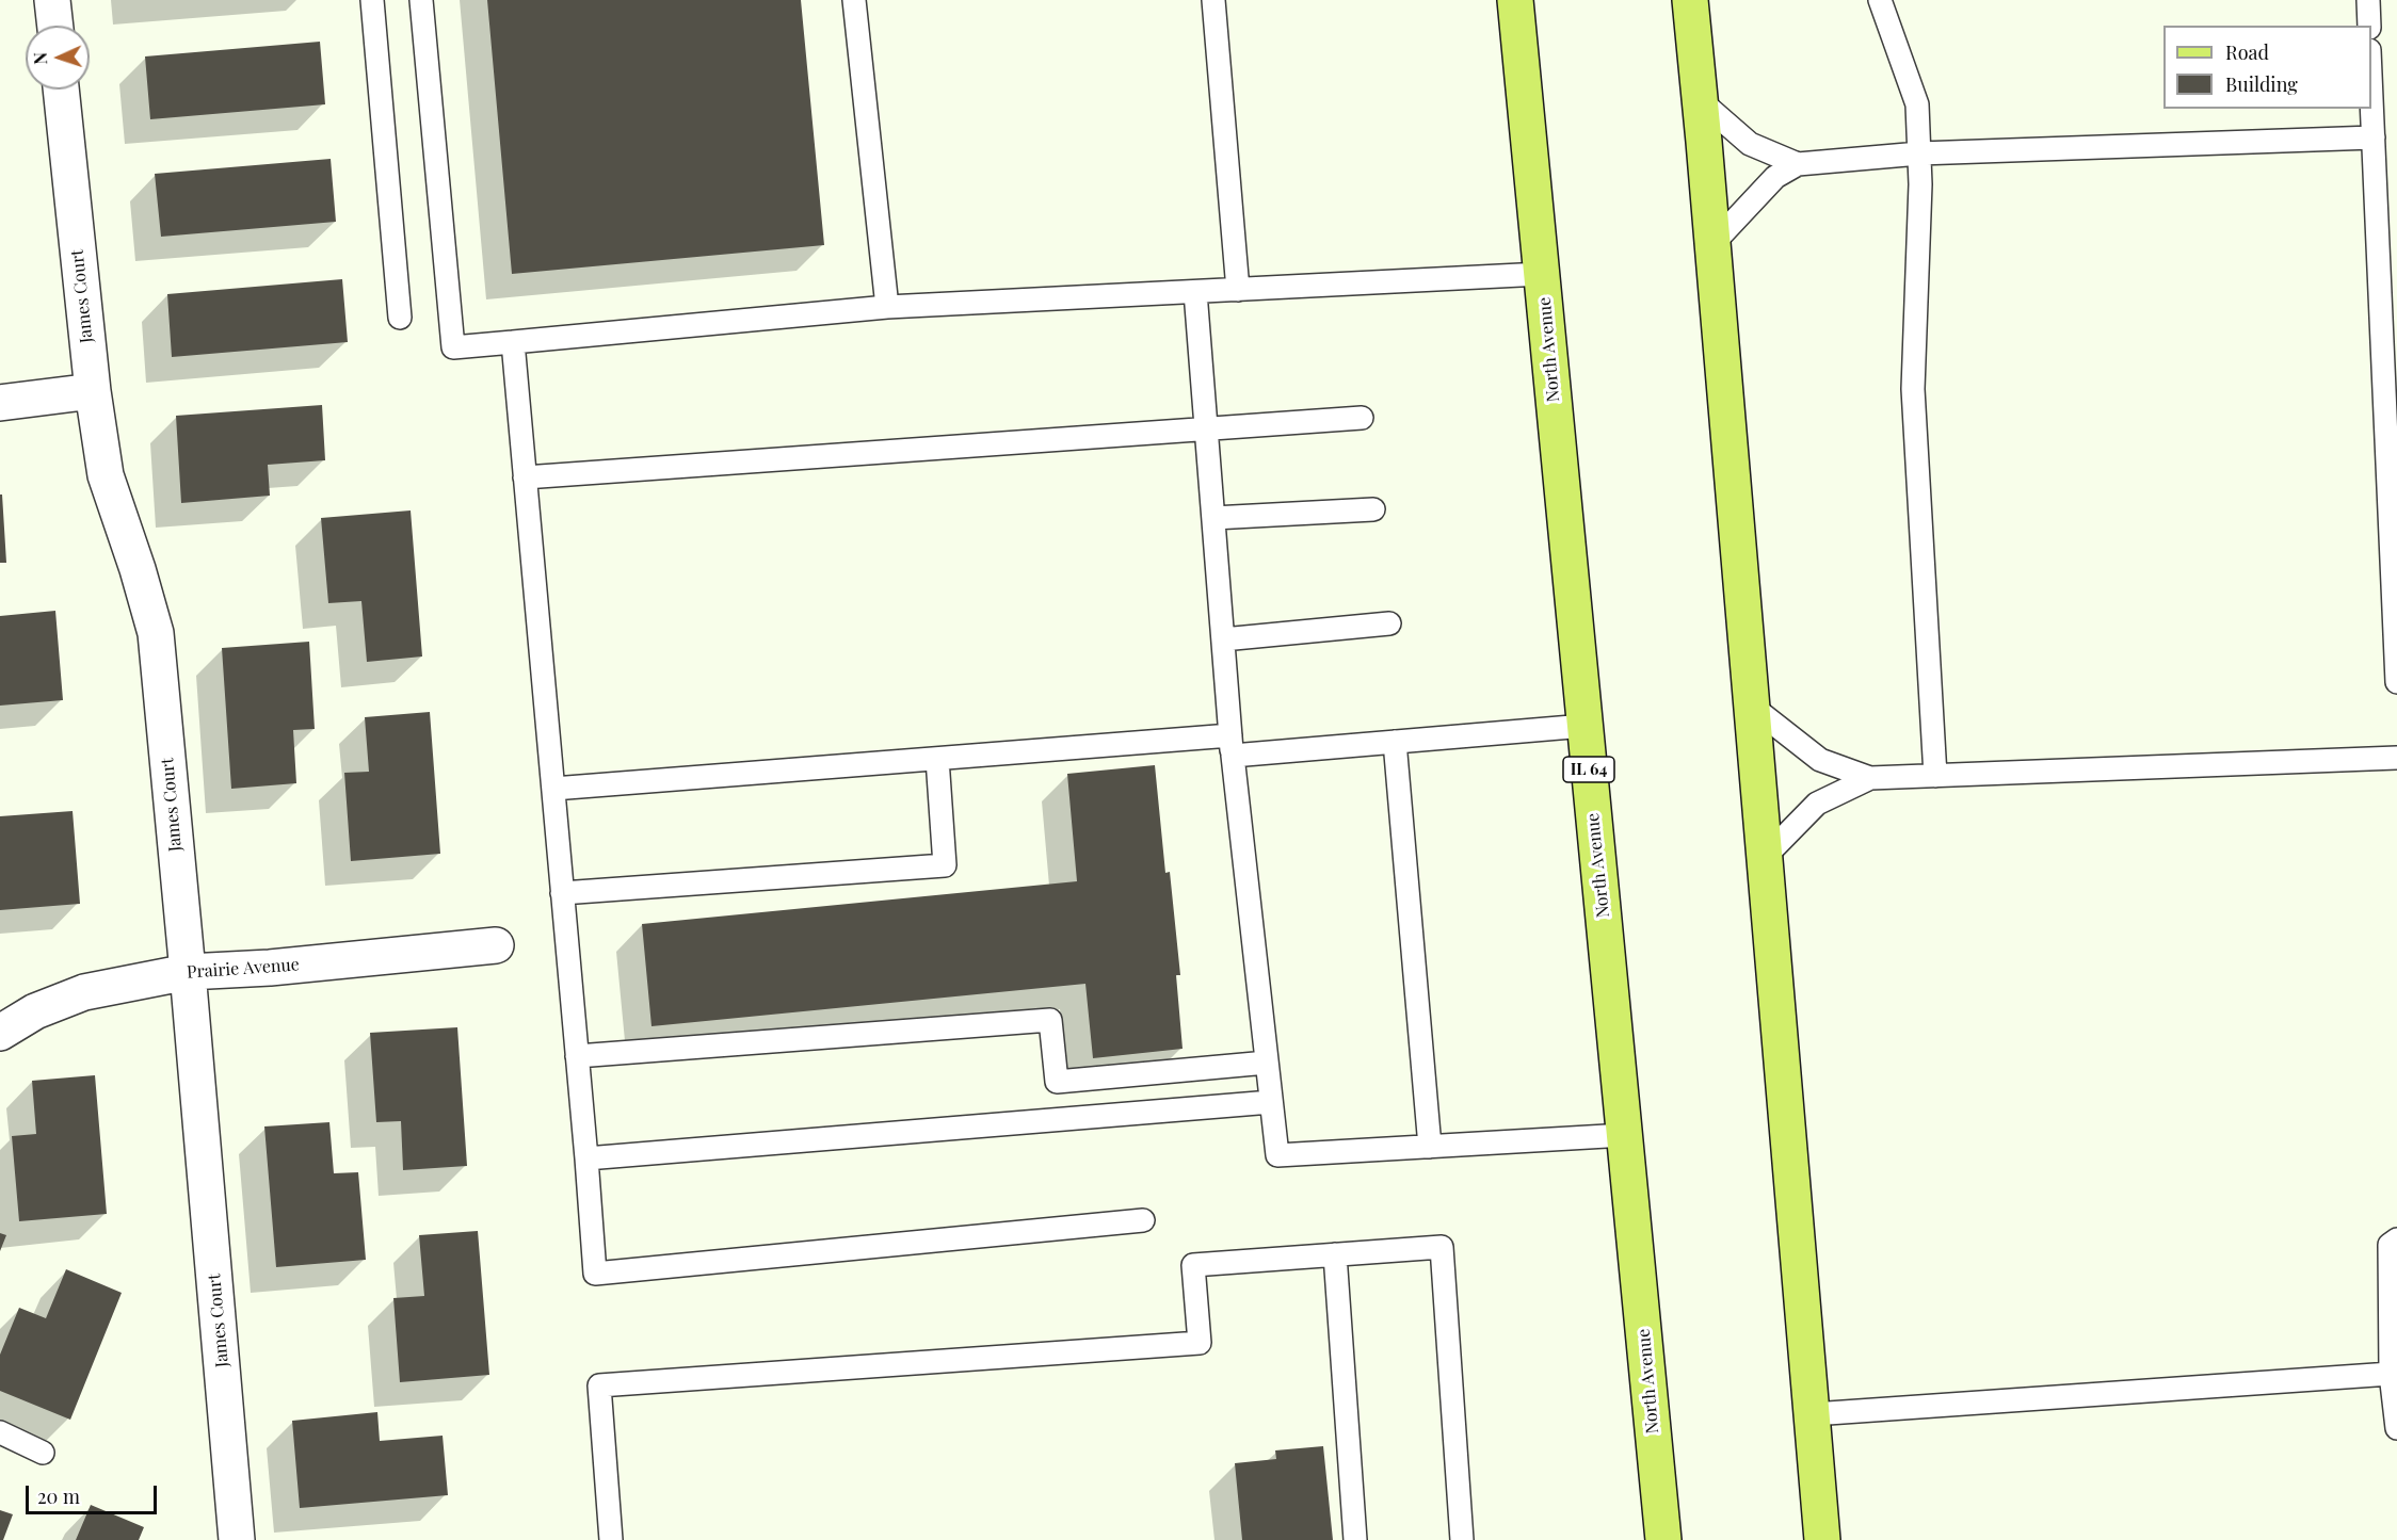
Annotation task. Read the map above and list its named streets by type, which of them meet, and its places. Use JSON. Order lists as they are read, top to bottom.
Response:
{
  "streets": {
    "main road": ["North Avenue", "IL 64"],
    "street": ["James Court", "Prairie Avenue"]
  },
  "crossings": [
    ["James Court", "Prairie Avenue"]
  ],
  "legend": ["Road", "Building"],
  "scale_bar": "20 m",
  "north": "left"
}
